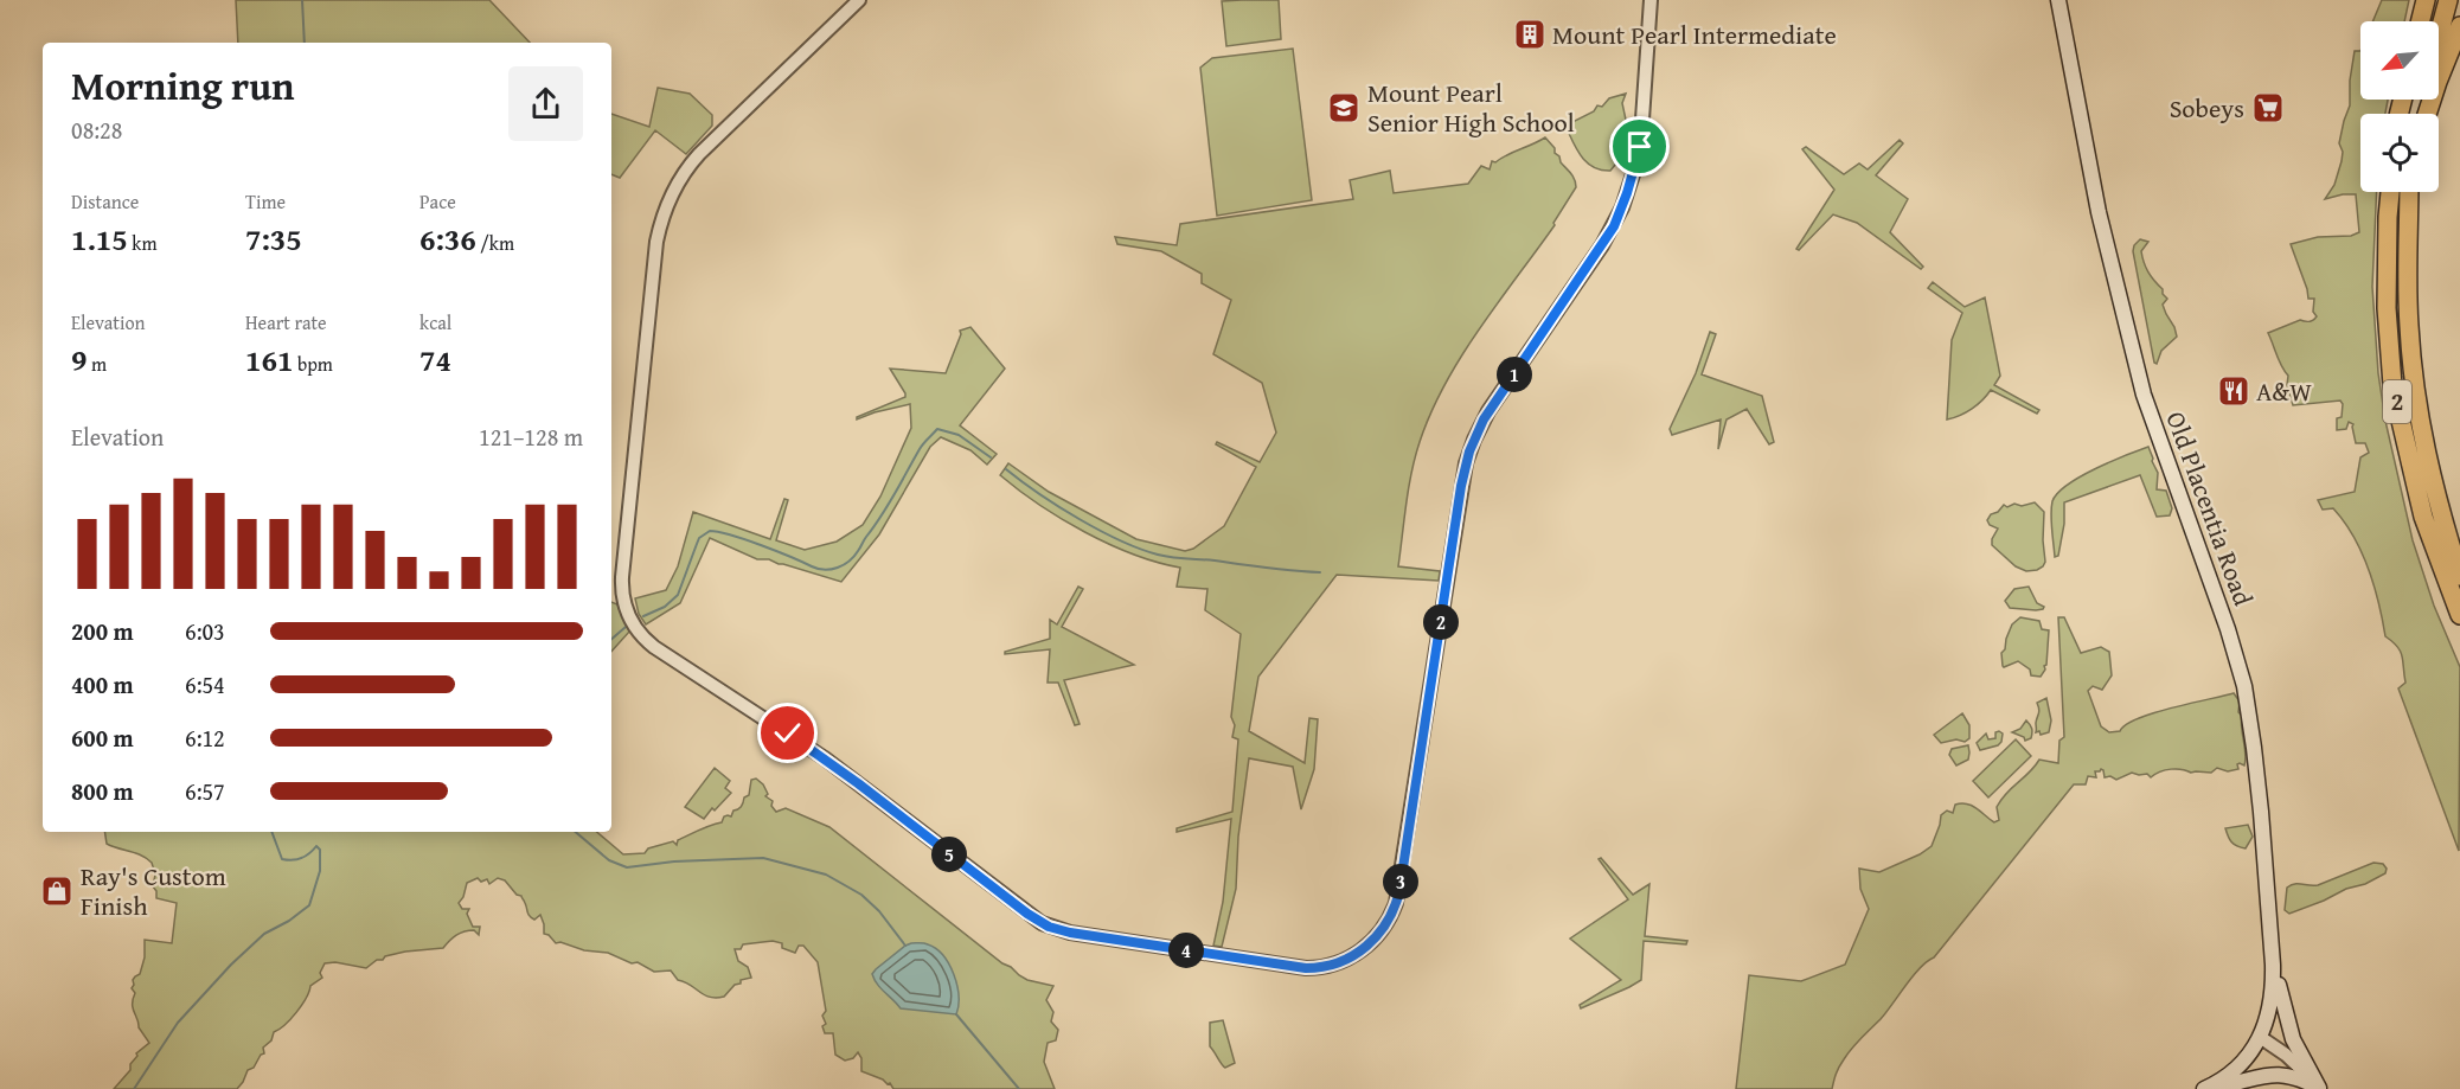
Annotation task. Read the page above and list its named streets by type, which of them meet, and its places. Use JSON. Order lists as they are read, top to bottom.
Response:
{
  "streets": {
    "highway": ["2"],
    "main road": ["Old Placentia Road"]
  },
  "places": {
    "building": ["Mount Pearl Intermediate"],
    "school or university": ["Mount Pearl Senior High School"],
    "supermarket": ["Sobeys"],
    "restaurant": ["A&W"],
    "shop": ["Ray's Custom Finish"]
  },
  "north": "bottom left",
  "page": {
    "heading": ["Morning run", "08:28"],
    "stats": [
      ["Distance", "1.15 km"],
      ["Time", "7:35"],
      ["Pace", "6:36 /km"],
      ["Elevation", "9 m"],
      ["Heart rate", "161 bpm"],
      ["kcal", "74"]
    ],
    "pins": [
      "1",
      "2",
      "5",
      "3",
      "4"
    ],
    "chart": ["Elevation", "121–128 m"],
    "list": [
      {
        "name": "200 m",
        "note": "6:03"
      },
      {
        "name": "400 m",
        "note": "6:54"
      },
      {
        "name": "600 m",
        "note": "6:12"
      },
      {
        "name": "800 m",
        "note": "6:57"
      }
    ]
  }
}
